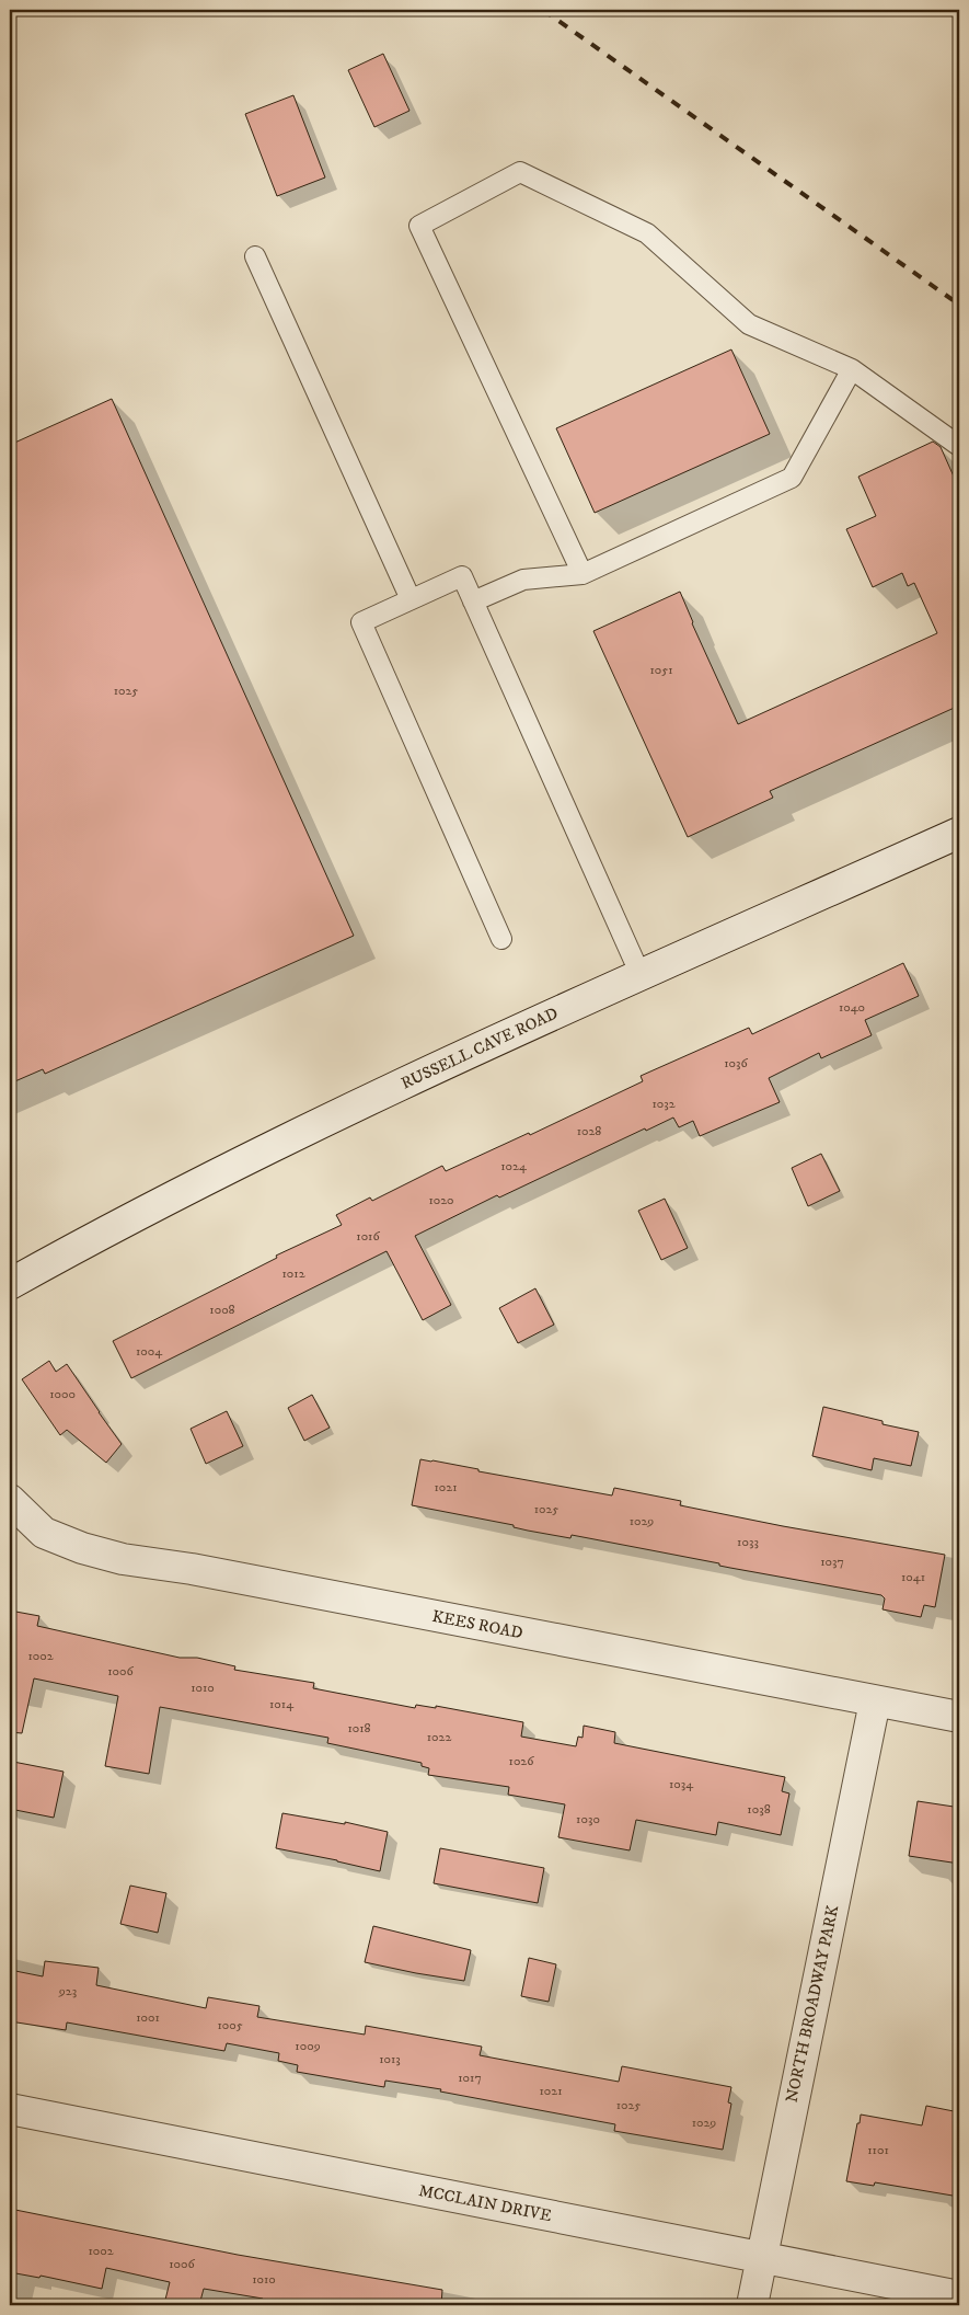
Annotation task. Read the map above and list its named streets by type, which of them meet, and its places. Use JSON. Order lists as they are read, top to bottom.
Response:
{
  "streets": {
    "street": [
      "RUSSELL CAVE ROAD",
      "KEES ROAD",
      "NORTH BROADWAY PARK",
      "MCCLAIN DRIVE"
    ]
  },
  "crossings": [
    ["KEES ROAD", "NORTH BROADWAY PARK"],
    ["NORTH BROADWAY PARK", "MCCLAIN DRIVE"]
  ],
  "house_numbers": [
    "1051",
    "1025",
    "1040",
    "1036",
    "1032",
    "1028",
    "1024",
    "1020",
    "1016",
    "1012",
    "1008",
    "1004",
    "1000",
    "1021",
    "1025",
    "1029",
    "1033",
    "1037",
    "1041",
    "1002",
    "1006",
    "1010",
    "1014",
    "1018",
    "1022",
    "1026",
    "1034",
    "1038",
    "1030",
    "923",
    "1001",
    "1005",
    "1009",
    "1013",
    "1017",
    "1021",
    "1025",
    "1029",
    "1101",
    "1002",
    "1006",
    "1010"
  ]
}
